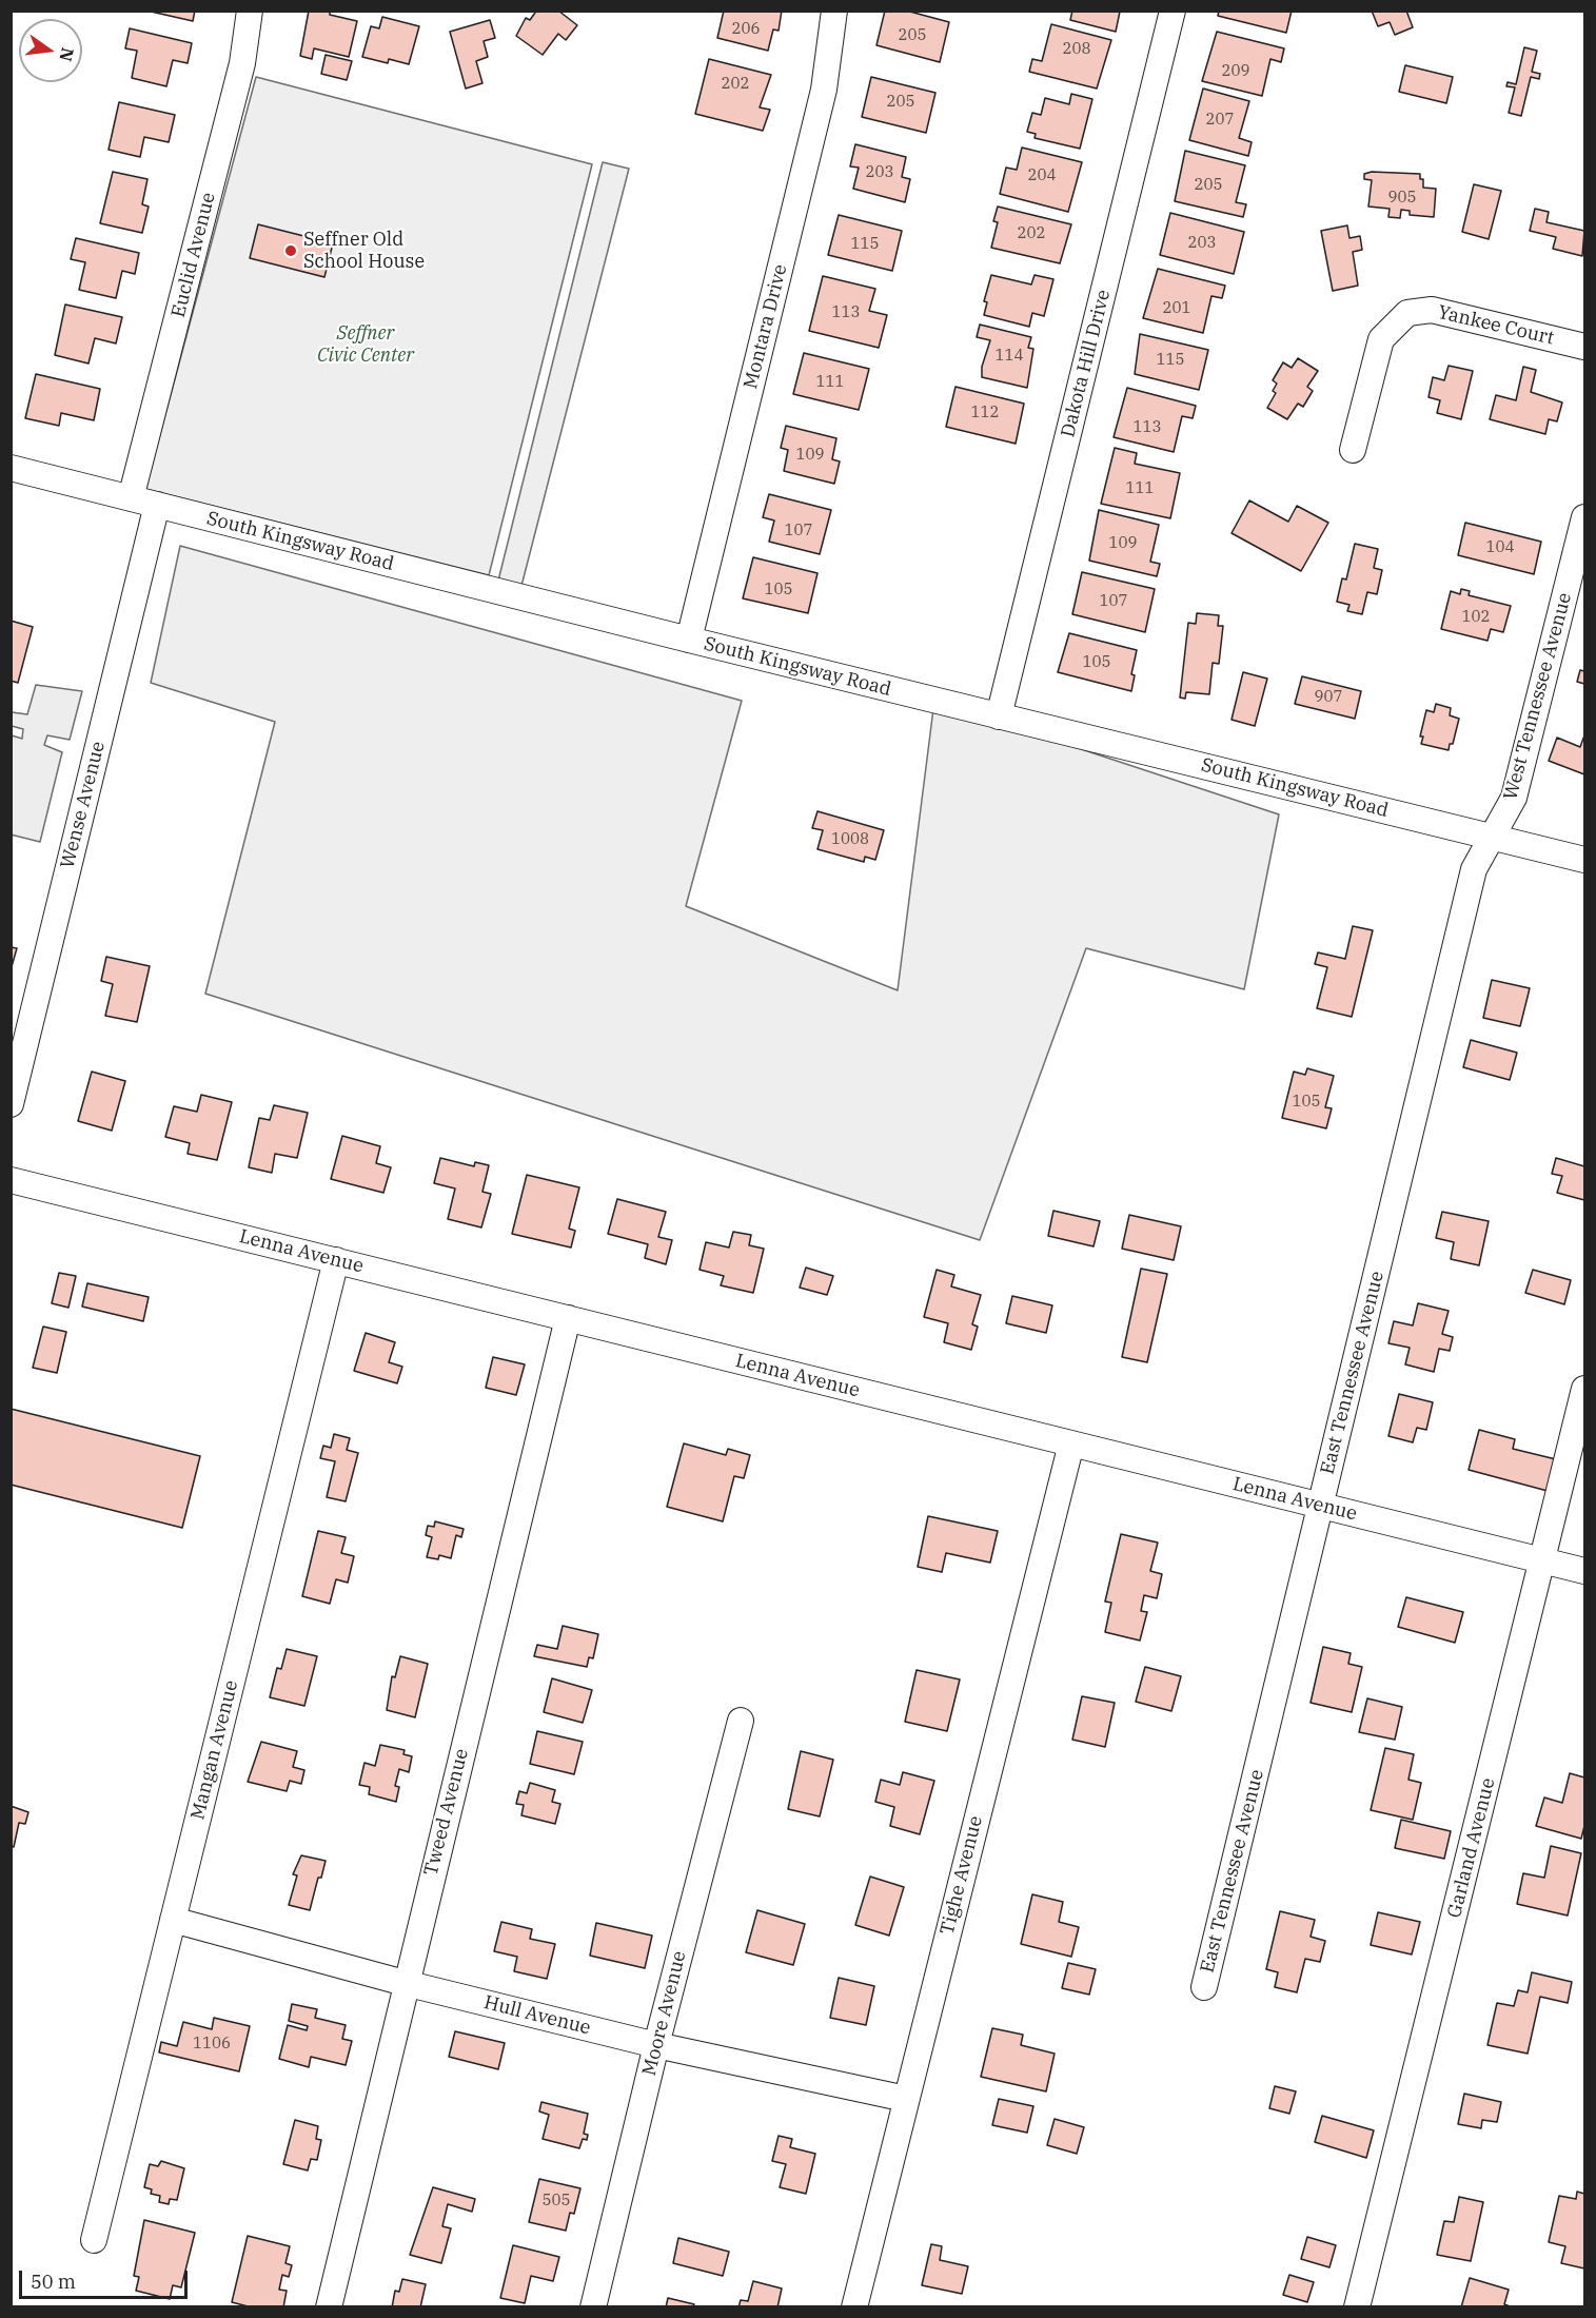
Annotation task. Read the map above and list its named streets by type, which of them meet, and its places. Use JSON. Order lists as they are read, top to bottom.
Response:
{
  "streets": {
    "street": [
      "Euclid Avenue",
      "Yankee Court",
      "Montara Drive",
      "Dakota Hill Drive",
      "South Kingsway Road",
      "West Tennessee Avenue",
      "Wense Avenue",
      "Lenna Avenue",
      "East Tennessee Avenue",
      "Mangan Avenue",
      "Tweed Avenue",
      "Garland Avenue",
      "Tighe Avenue",
      "Moore Avenue",
      "Hull Avenue"
    ]
  },
  "crossings": [
    ["Euclid Avenue", "South Kingsway Road"],
    ["Montara Drive", "South Kingsway Road"],
    ["Dakota Hill Drive", "South Kingsway Road"],
    ["South Kingsway Road", "West Tennessee Avenue"],
    ["South Kingsway Road", "Wense Avenue"],
    ["South Kingsway Road", "East Tennessee Avenue"],
    ["West Tennessee Avenue", "East Tennessee Avenue"],
    ["Lenna Avenue", "East Tennessee Avenue"],
    ["Lenna Avenue", "Mangan Avenue"],
    ["Lenna Avenue", "Tweed Avenue"],
    ["Lenna Avenue", "Garland Avenue"],
    ["Lenna Avenue", "Tighe Avenue"],
    ["Mangan Avenue", "Hull Avenue"],
    ["Tweed Avenue", "Hull Avenue"],
    ["Tighe Avenue", "Hull Avenue"],
    ["Moore Avenue", "Hull Avenue"]
  ],
  "parks": ["Seffner Civic Center"],
  "places": ["Seffner Old School House"],
  "house_numbers": [
    "206",
    "205",
    "208",
    "209",
    "202",
    "205",
    "207",
    "203",
    "204",
    "205",
    "905",
    "202",
    "203",
    "115",
    "201",
    "113",
    "114",
    "115",
    "111",
    "112",
    "113",
    "109",
    "111",
    "107",
    "109",
    "104",
    "105",
    "107",
    "102",
    "105",
    "907",
    "1008",
    "105",
    "1106",
    "505"
  ],
  "scale_bar": "50 m",
  "north": "right"
}
